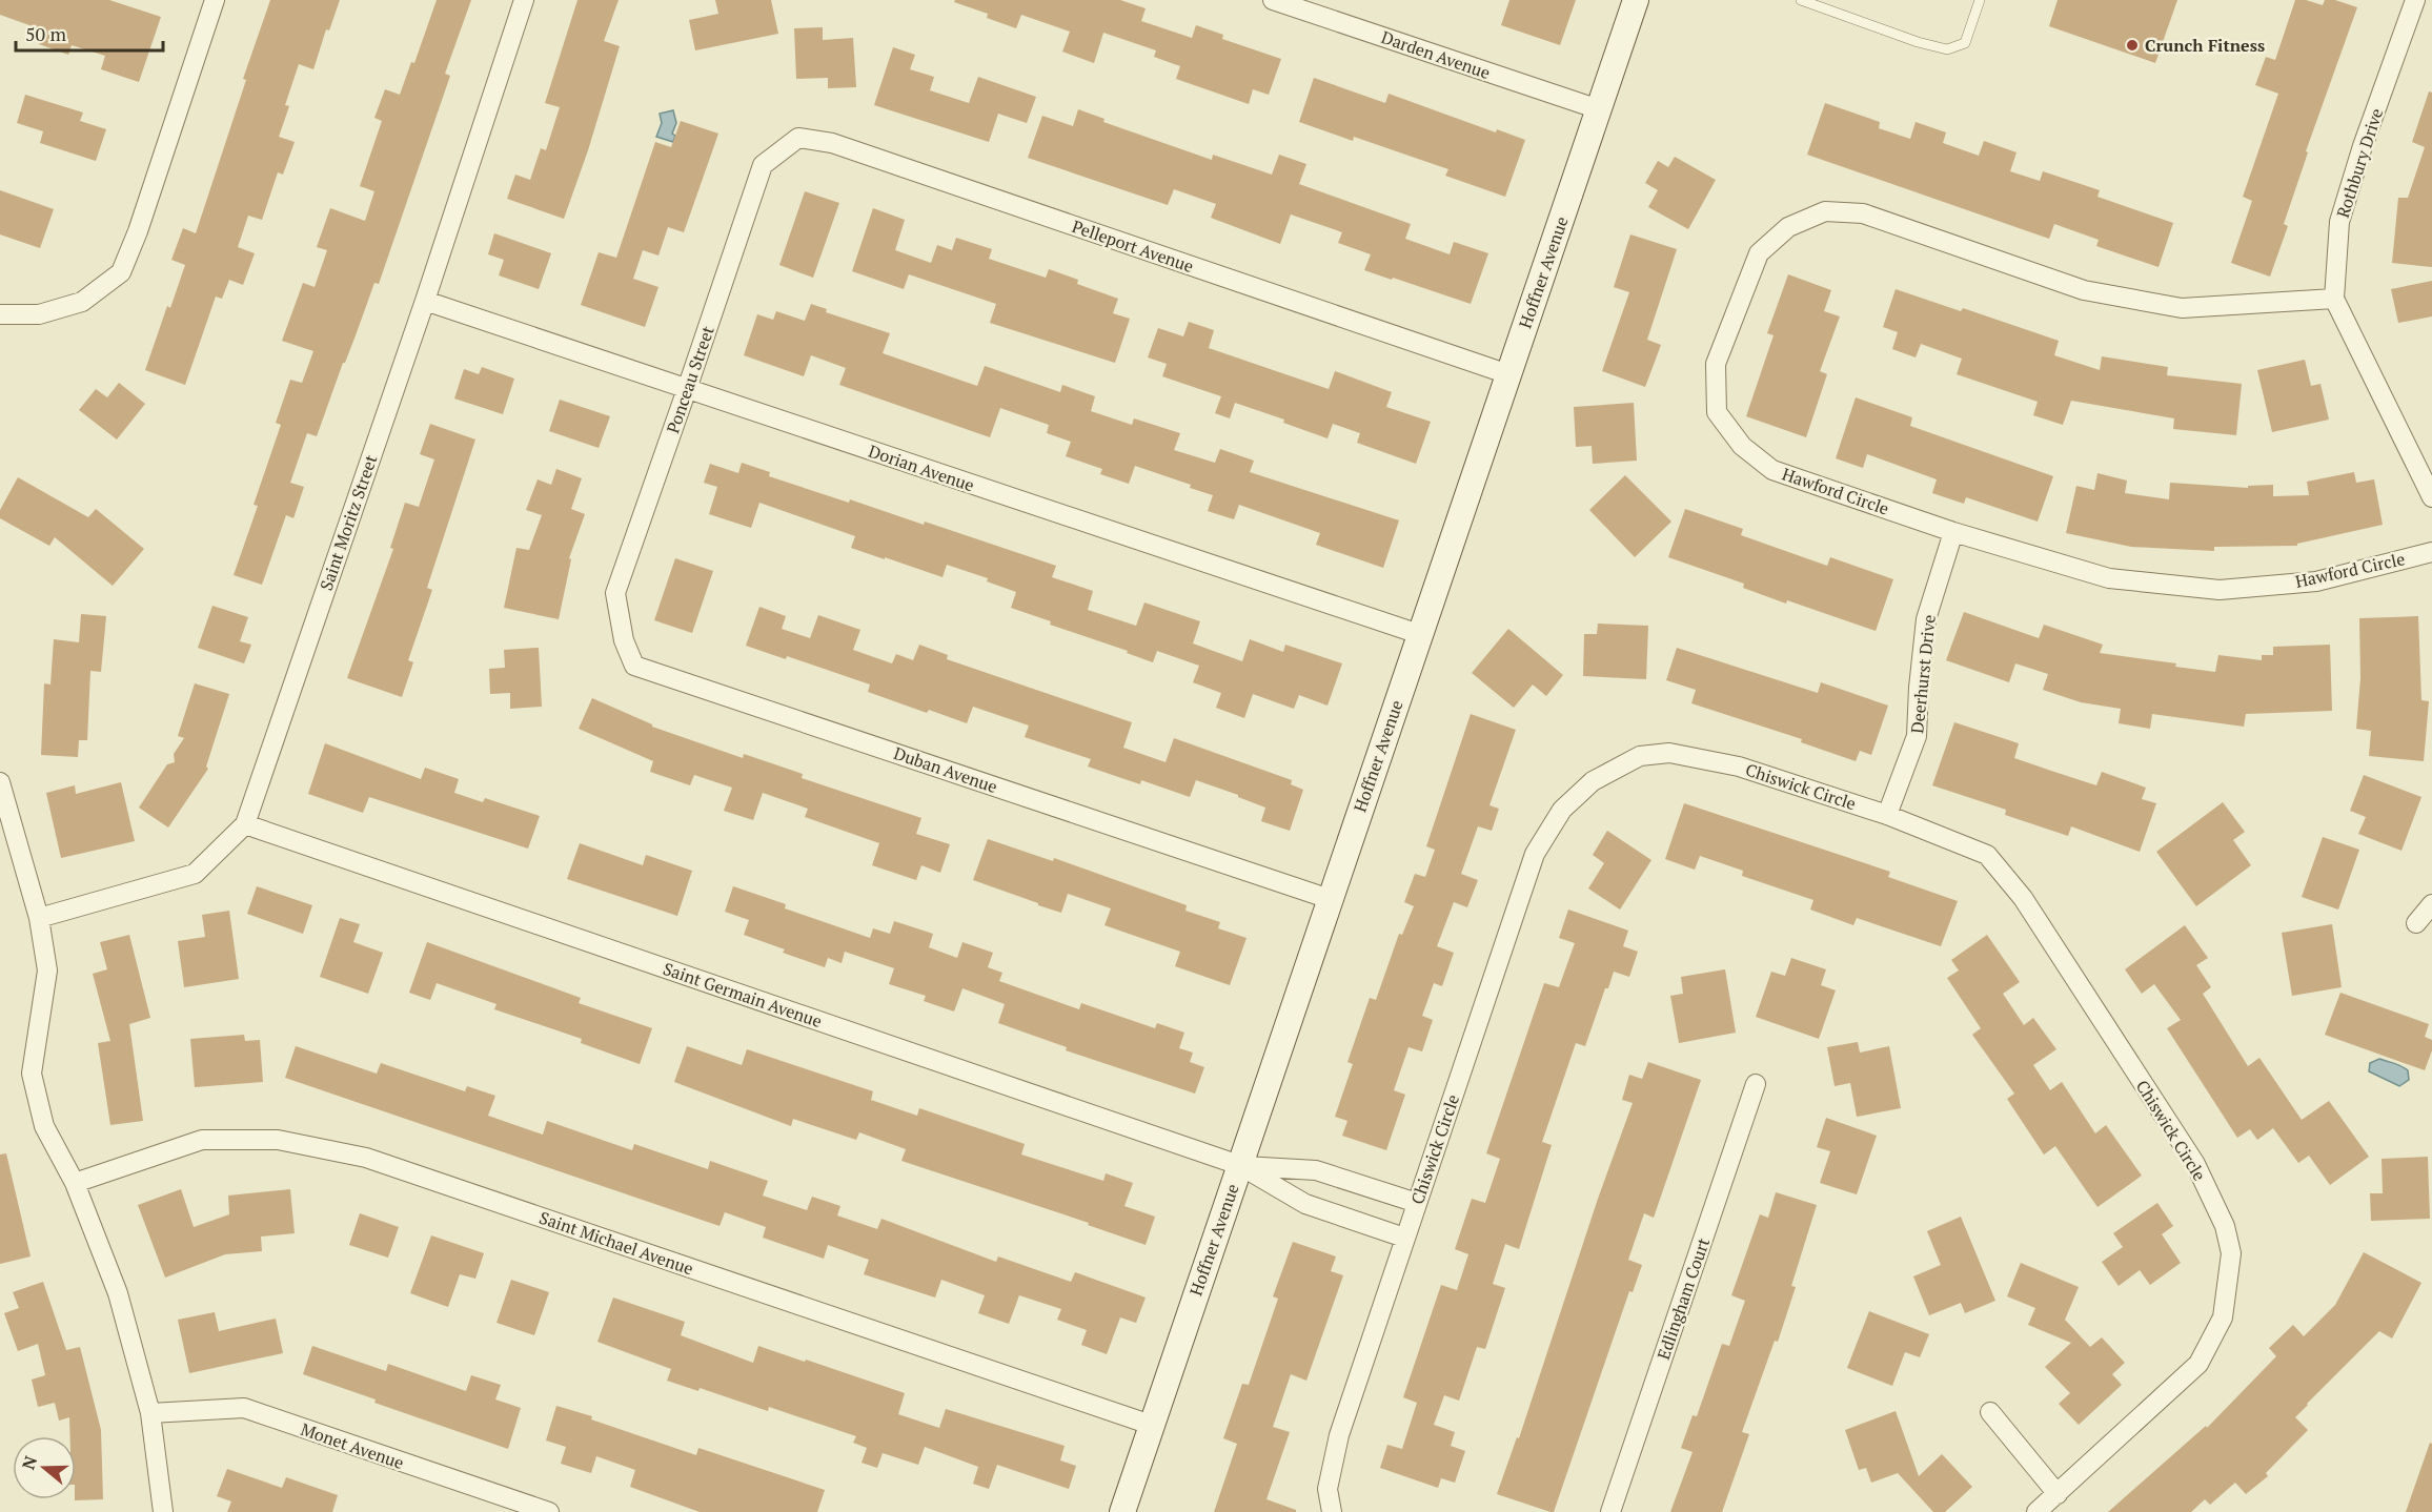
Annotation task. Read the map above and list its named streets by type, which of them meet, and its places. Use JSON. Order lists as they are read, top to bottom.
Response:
{
  "streets": {
    "main road": ["Hoffner Avenue"],
    "street": [
      "Darden Avenue",
      "Rothbury Drive",
      "Pelleport Avenue",
      "Ponceau Street",
      "Dorian Avenue",
      "Hawford Circle",
      "Saint Moritz Street",
      "Deerhurst Drive",
      "Duban Avenue",
      "Chiswick Circle",
      "Saint Germain Avenue",
      "Saint Michael Avenue",
      "Edlingham Court",
      "Monet Avenue"
    ]
  },
  "crossings": [
    ["Darden Avenue", "Hoffner Avenue"],
    ["Rothbury Drive", "Hawford Circle"],
    ["Pelleport Avenue", "Hoffner Avenue"],
    ["Pelleport Avenue", "Ponceau Street"],
    ["Hoffner Avenue", "Dorian Avenue"],
    ["Hoffner Avenue", "Duban Avenue"],
    ["Hoffner Avenue", "Saint Germain Avenue"],
    ["Hoffner Avenue", "Saint Michael Avenue"],
    ["Ponceau Street", "Dorian Avenue"],
    ["Ponceau Street", "Duban Avenue"],
    ["Dorian Avenue", "Saint Moritz Street"],
    ["Hawford Circle", "Deerhurst Drive"],
    ["Saint Moritz Street", "Saint Germain Avenue"],
    ["Deerhurst Drive", "Chiswick Circle"]
  ],
  "places": ["Crunch Fitness"],
  "scale_bar": "50 m",
  "north": "left"
}
